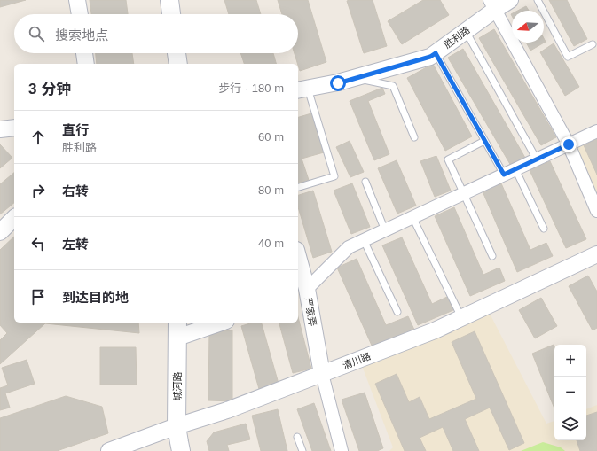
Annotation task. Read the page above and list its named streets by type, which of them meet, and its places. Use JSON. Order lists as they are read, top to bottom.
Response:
{
  "streets": {
    "main road": ["城河路"],
    "street": ["胜利路", "严家弄", "清川路"]
  },
  "crossings": [
    ["严家弄", "清川路"],
    ["清川路", "城河路"]
  ],
  "north": "left",
  "page": {
    "search": "搜索地点",
    "heading": ["3 分钟", "步行 · 180 m"],
    "list": [
      ["直行", "胜利路", "60 m"],
      ["右转", "80 m"],
      ["左转", "40 m"],
      "到达目的地"
    ],
    "map_buttons": ["+", "−"]
  }
}
